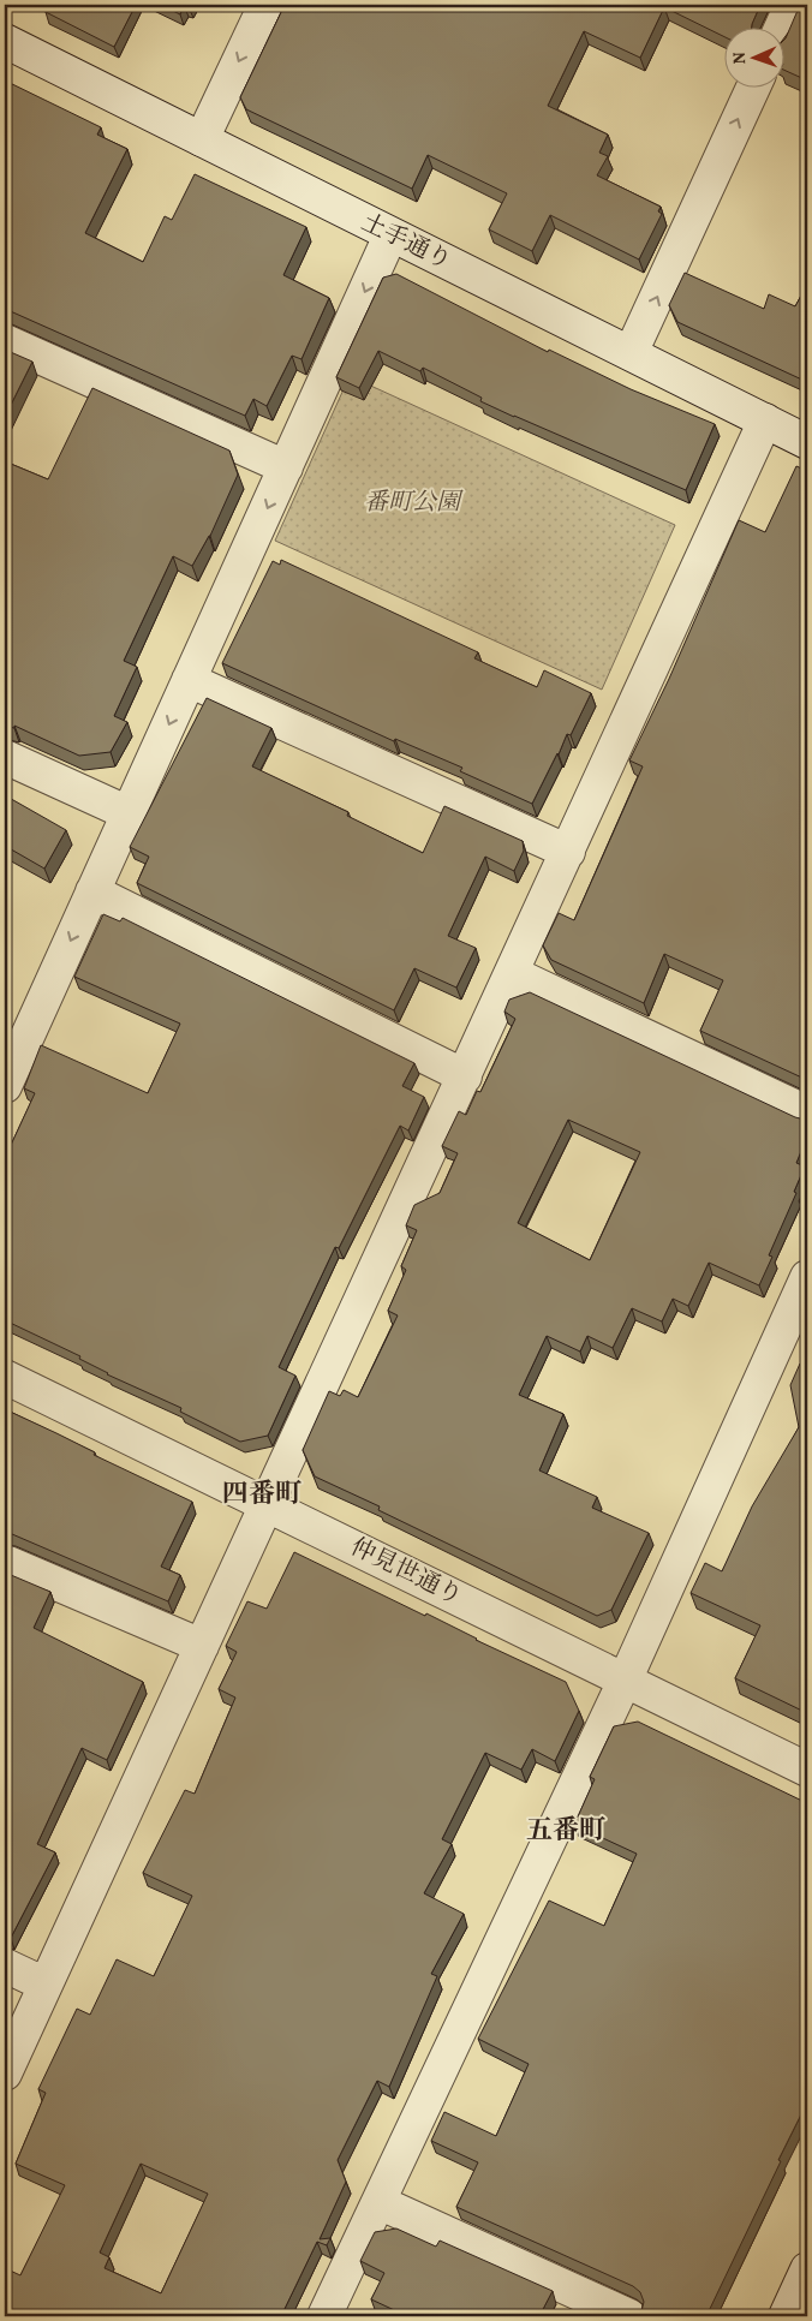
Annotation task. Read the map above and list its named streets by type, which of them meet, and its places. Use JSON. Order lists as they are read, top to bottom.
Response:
{
  "streets": {
    "street": ["土手通り", "仲見世通り"]
  },
  "districts": ["四番町", "五番町"],
  "parks": ["番町公園"],
  "north": "left"
}
